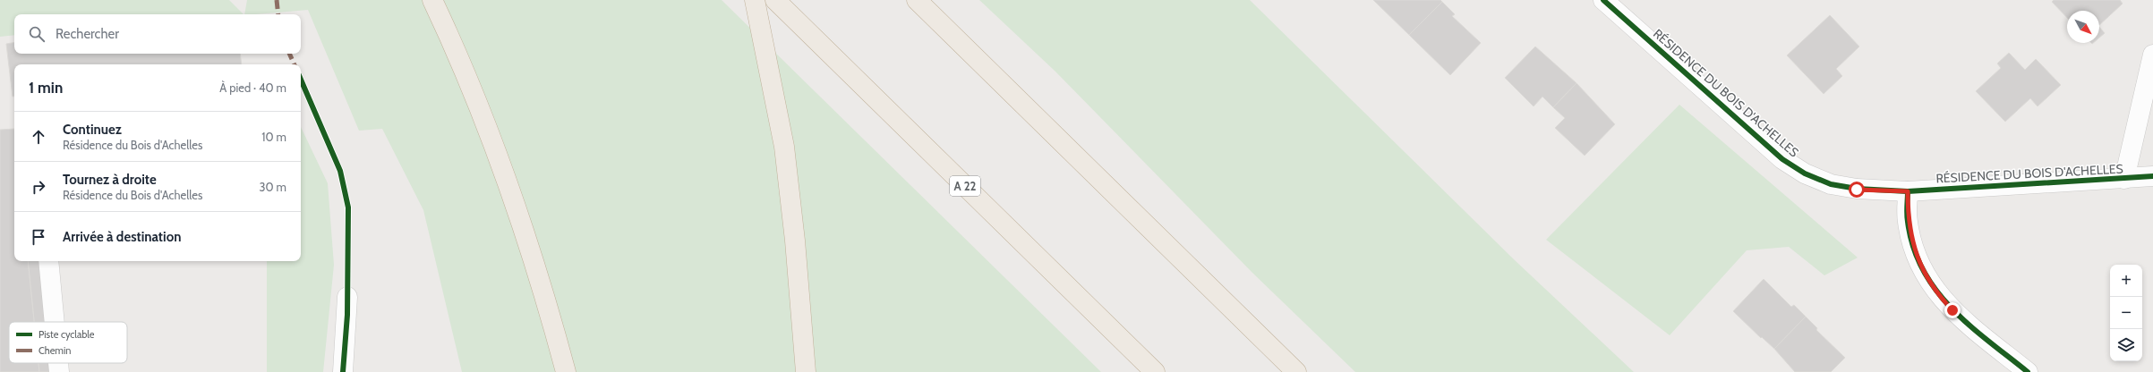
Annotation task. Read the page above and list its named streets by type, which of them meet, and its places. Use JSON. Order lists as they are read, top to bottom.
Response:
{
  "streets": {
    "highway": ["A 22"],
    "street": ["RÉSIDENCE DU BOIS D'ACHELLES"]
  },
  "legend": ["Piste cyclable", "Chemin"],
  "north": "bottom right",
  "page": {
    "search": "Rechercher",
    "heading": ["1 min", "À pied · 40 m"],
    "list": [
      ["Continuez", "Résidence du Bois d'Achelles", "10 m"],
      ["Tournez à droite", "Résidence du Bois d'Achelles", "30 m"],
      "Arrivée à destination"
    ],
    "map_buttons": ["+", "−"]
  }
}
